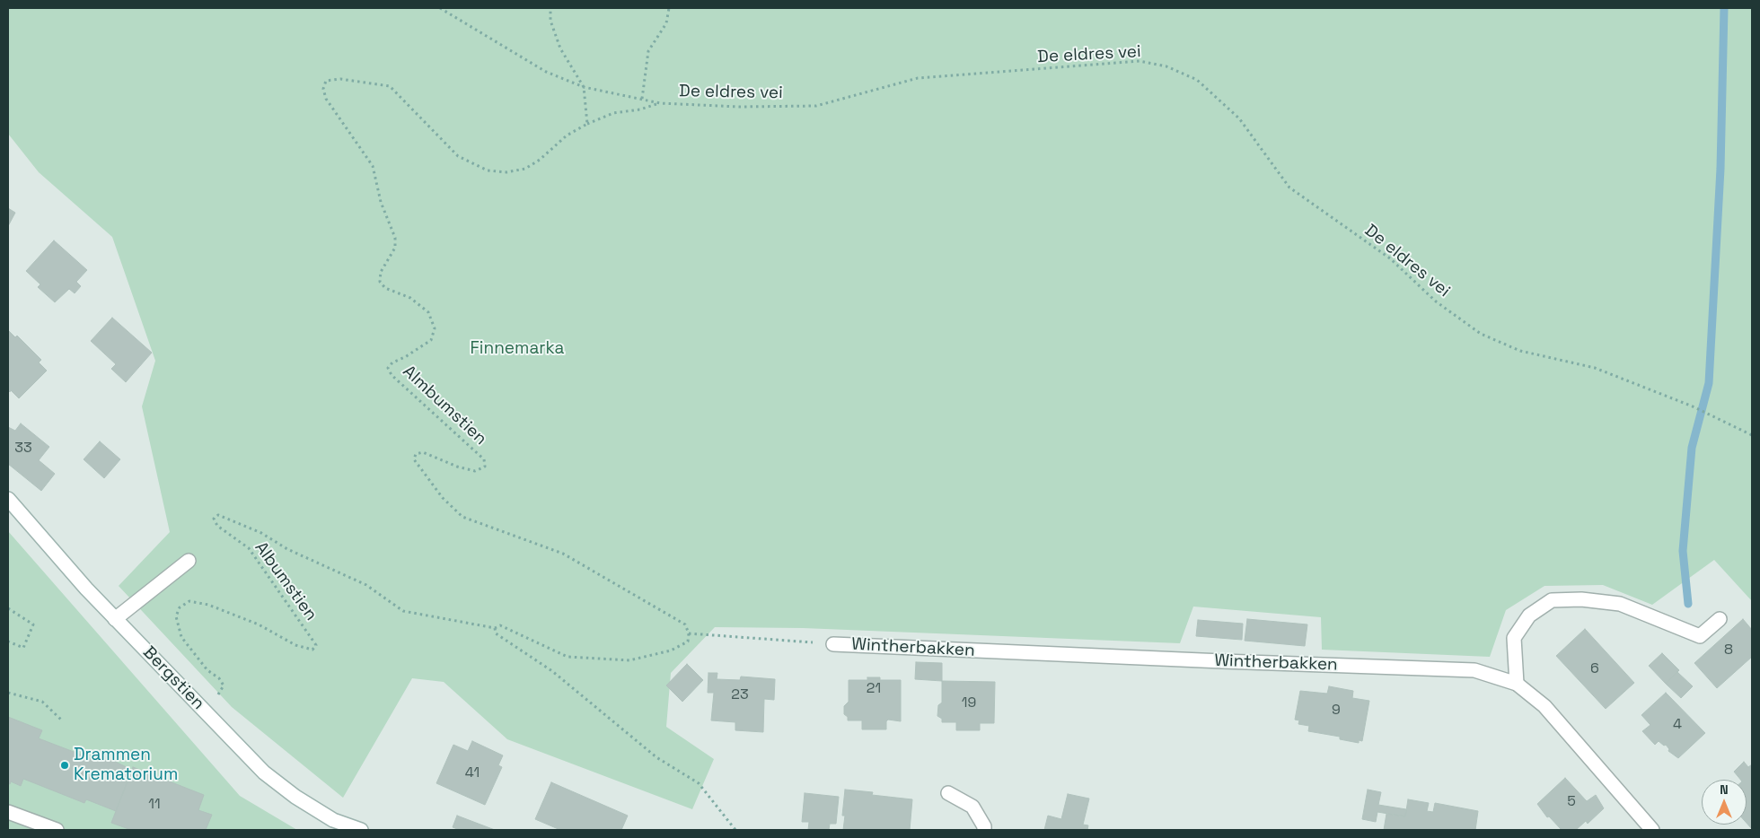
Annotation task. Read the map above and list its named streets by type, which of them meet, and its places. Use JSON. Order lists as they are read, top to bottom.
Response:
{
  "streets": {
    "street": ["Wintherbakken", "Bergstien"],
    "path": ["De eldres vei", "Almbumstien", "Albumstien"]
  },
  "crossings": [
    ["Albumstien", "Bergstien"]
  ],
  "parks": ["Finnemarka"],
  "places": ["Drammen Krematorium"],
  "house_numbers": [
    "33",
    "8",
    "6",
    "21",
    "23",
    "19",
    "9",
    "4",
    "41",
    "5",
    "11"
  ],
  "north": "top"
}
